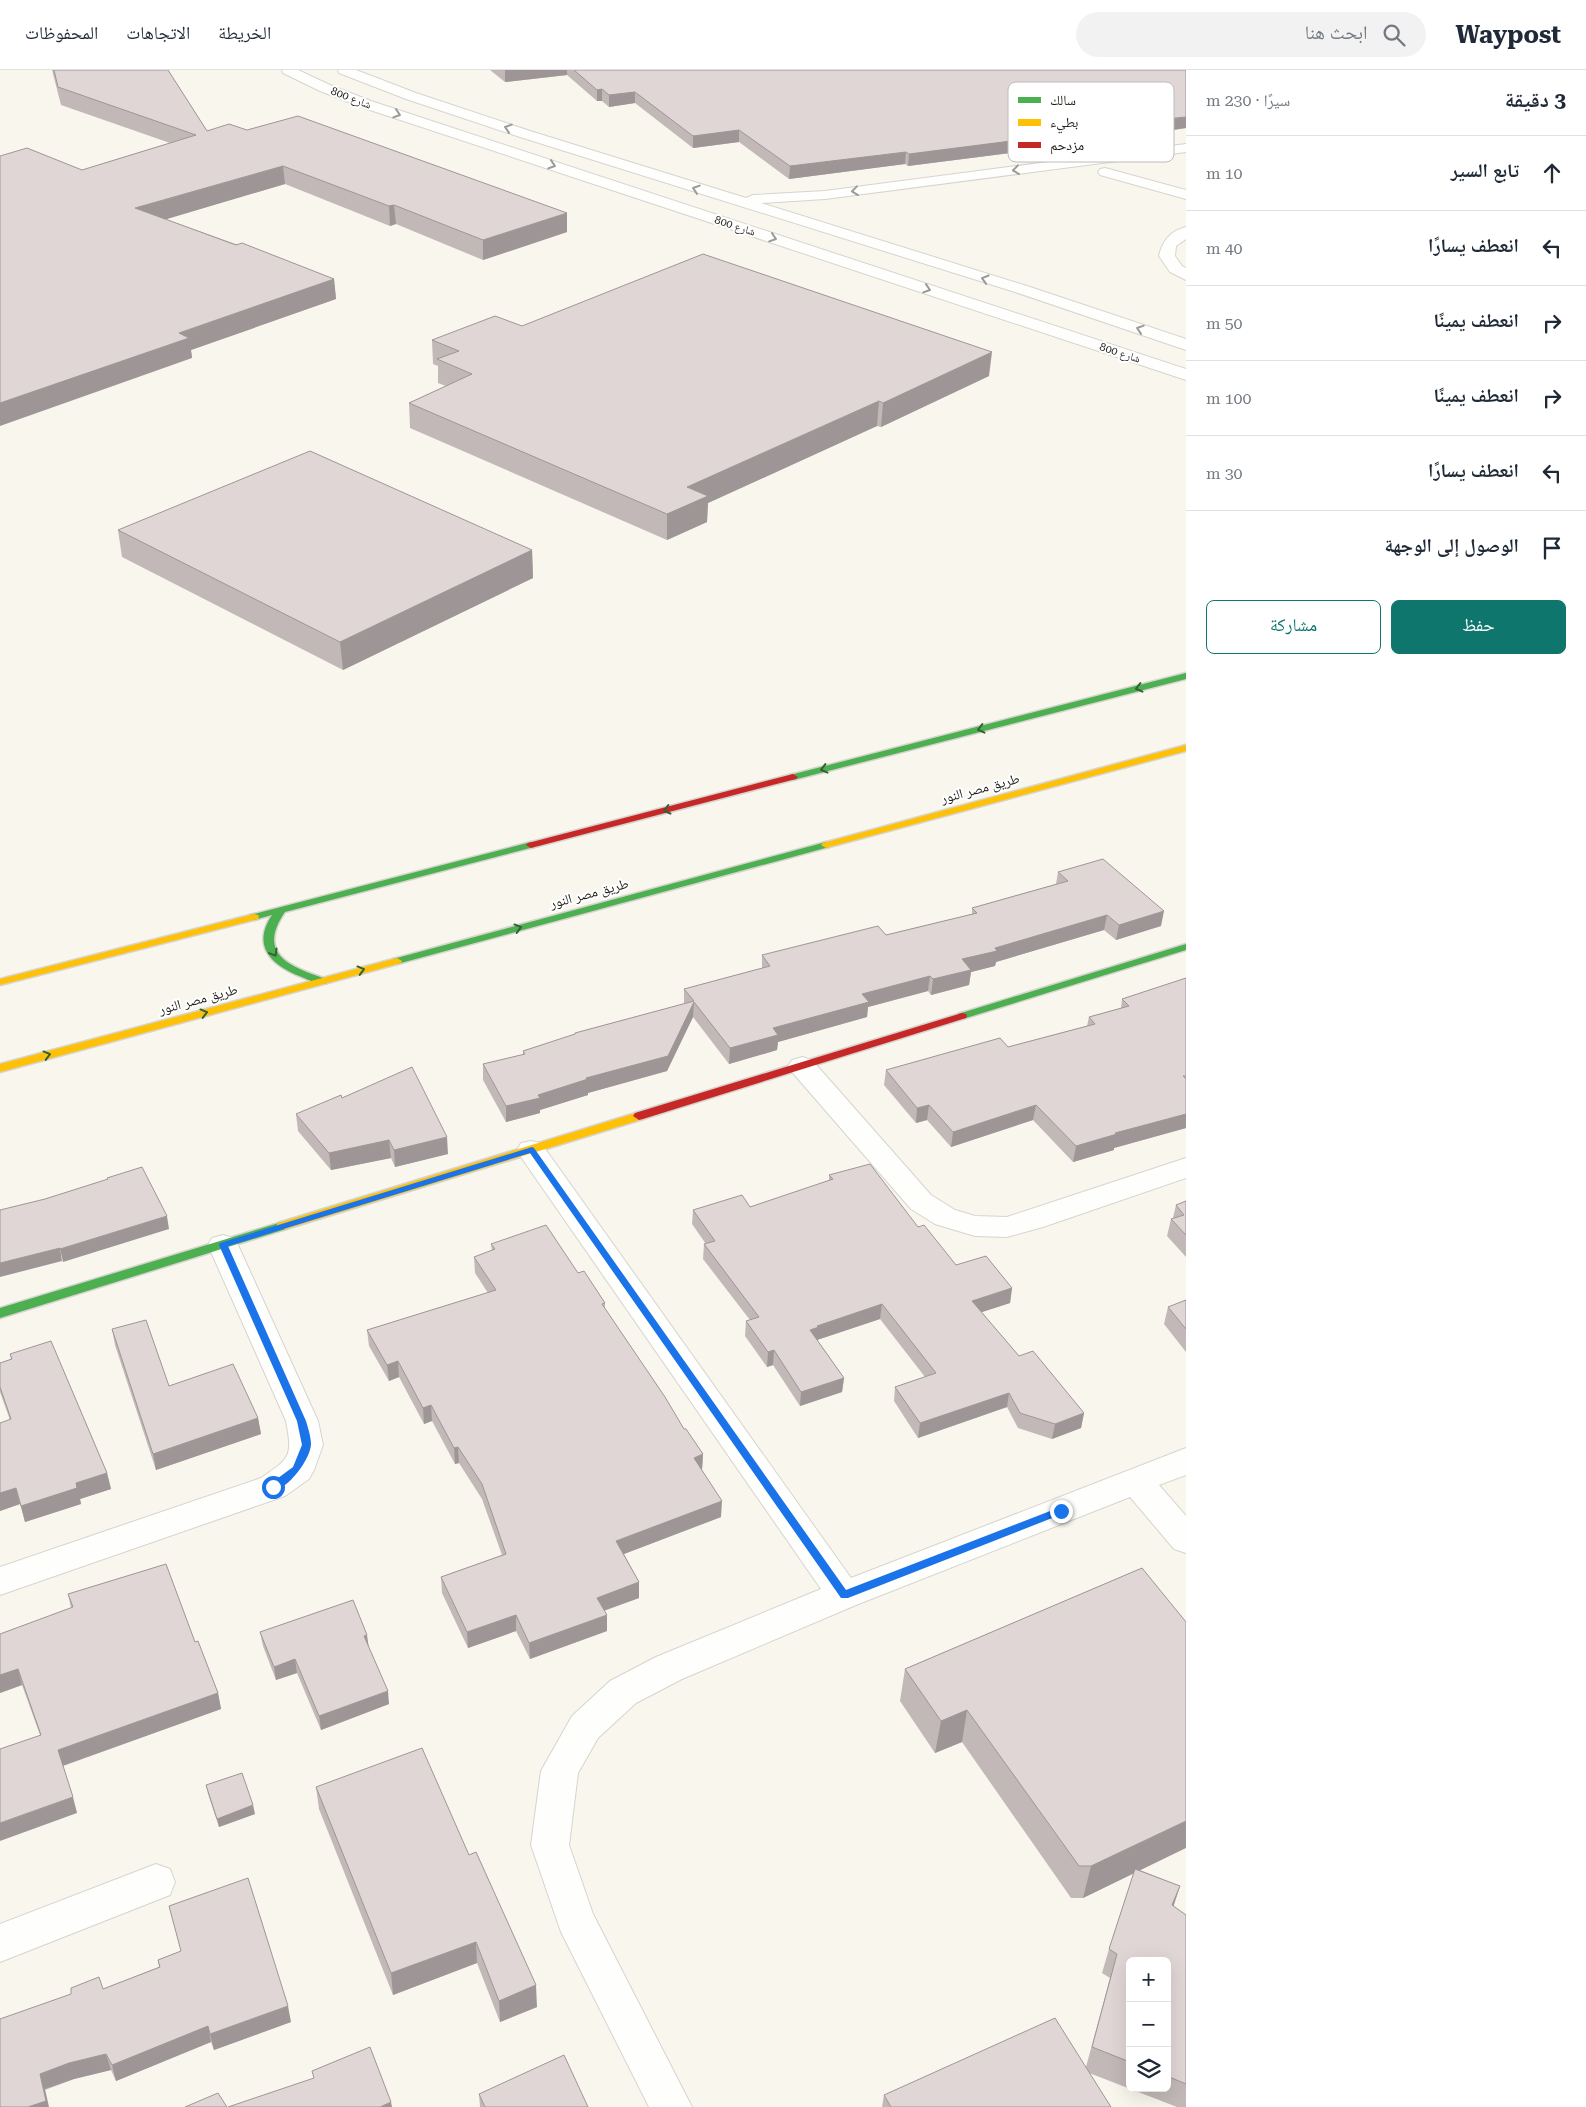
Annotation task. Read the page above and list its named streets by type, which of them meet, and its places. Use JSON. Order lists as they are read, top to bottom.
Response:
{
  "streets": {
    "street": ["شارع 800", "طريق مصر النور"]
  },
  "legend": ["سالك", "بطيء", "مزدحم"],
  "page": {
    "header": "Waypost",
    "search": "ابحث هنا",
    "nav": ["الخريطة", "الاتجاهات", "المحفوظات"],
    "heading": ["3 دقيقة", "سيرًا · 230 m"],
    "list": [
      ["تابع السير", "10 m"],
      ["انعطف يسارًا", "40 m"],
      ["انعطف يمينًا", "50 m"],
      ["انعطف يمينًا", "100 m"],
      ["انعطف يسارًا", "30 m"],
      "الوصول إلى الوجهة"
    ],
    "buttons": ["حفظ", "مشاركة"],
    "map_buttons": ["+", "−"]
  }
}
